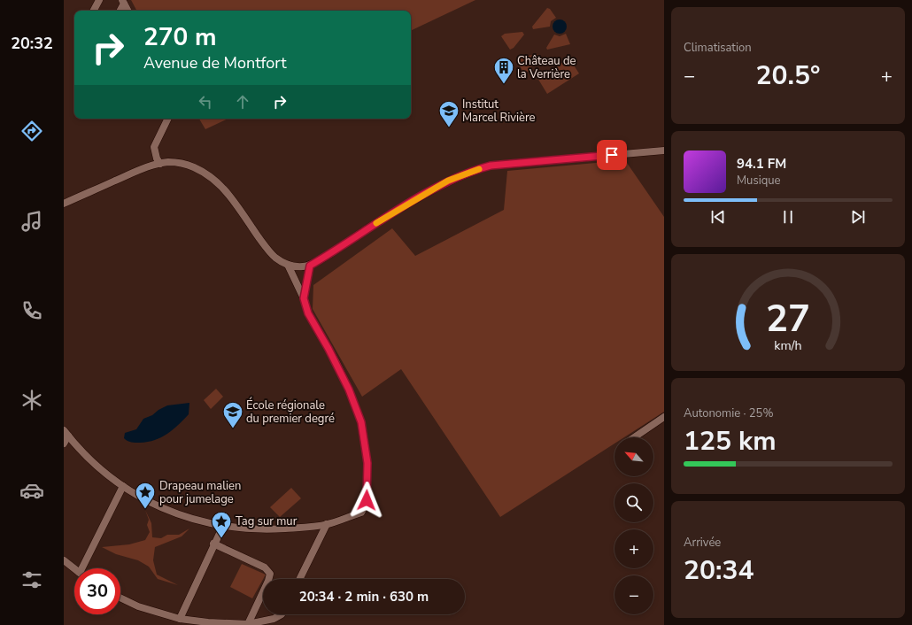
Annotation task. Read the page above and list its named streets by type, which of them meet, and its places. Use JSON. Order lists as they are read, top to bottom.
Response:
{
  "places": {
    "building": ["Château de la Verrière"],
    "school or university": ["Institut Marcel Rivière", "École régionale du premier degré"],
    "place": ["Drapeau malien pour jumelage", "Tag sur mur"]
  },
  "north": "top left",
  "page": {
    "tabs": "20:32",
    "tile": [
      "Climatisation",
      ["Autonomie · 25%", "125 km"],
      ["Arrivée", "20:34"]
    ],
    "turn": ["270 m", "Avenue de Montfort"],
    "heat": ["−", "20.5°", "+"],
    "song": ["94.1 FM", "Musique"],
    "map_buttons": ["+", "−"],
    "limit": "30",
    "trip": "20:34 · 2 min · 630 m",
    "gauge": ["27", "km/h"]
  }
}
